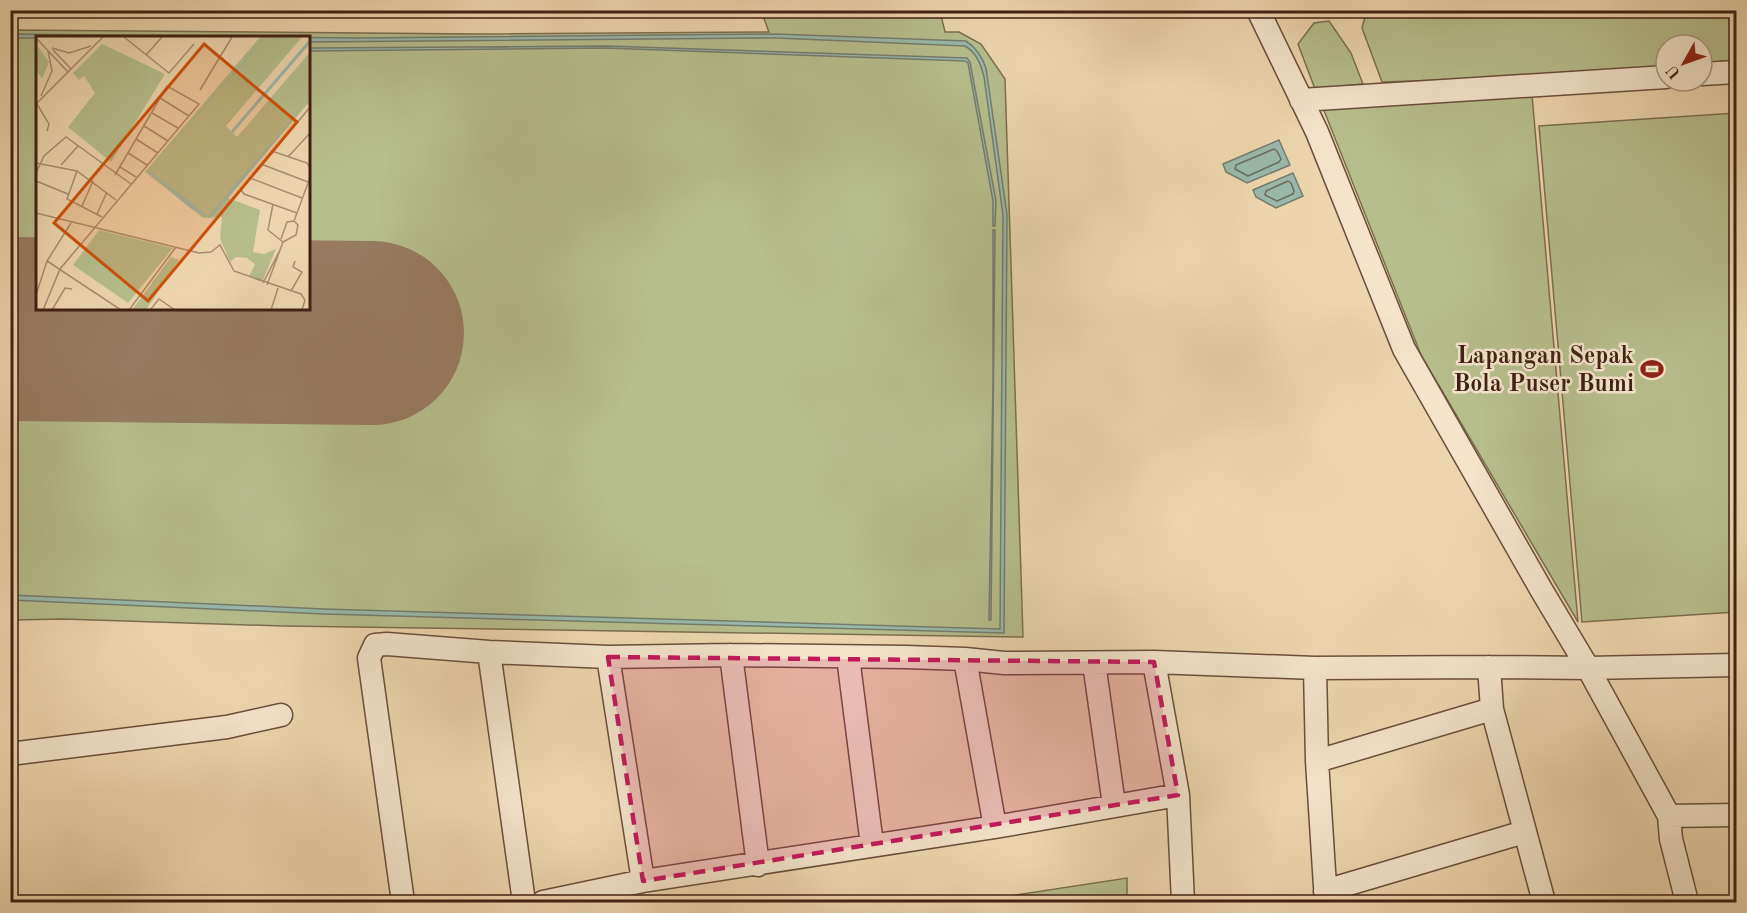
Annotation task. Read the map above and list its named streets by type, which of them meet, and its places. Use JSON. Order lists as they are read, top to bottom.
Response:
{
  "places": {
    "sports": ["Lapangan Sepak Bola Puser Bumi"]
  },
  "north": "bottom left"
}
